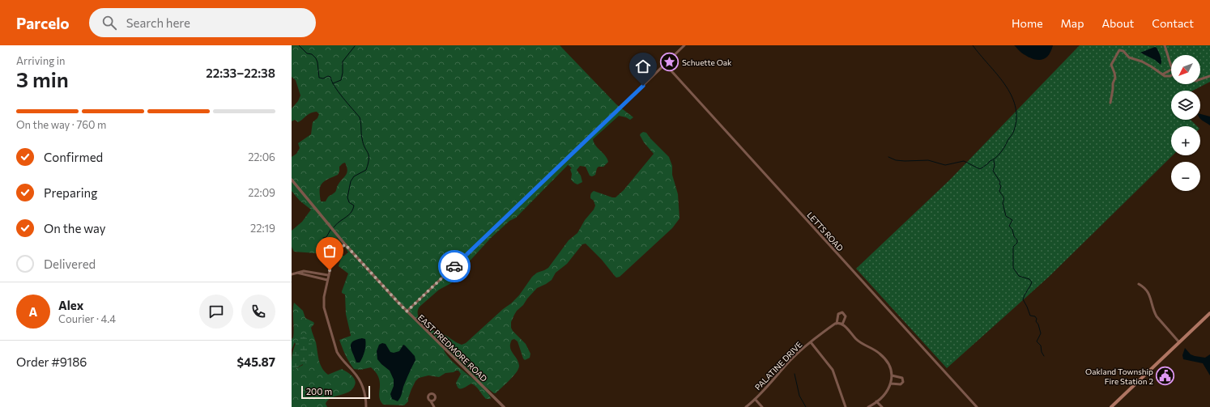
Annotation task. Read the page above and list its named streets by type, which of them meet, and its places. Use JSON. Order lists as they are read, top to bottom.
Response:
{
  "streets": {
    "street": ["LETTS ROAD", "EAST PREDMORE ROAD", "PALATINE DRIVE"]
  },
  "places": {
    "place": ["Schuette Oak"],
    "public building": ["Oakland Township Fire Station 2"]
  },
  "scale_bar": "200 m",
  "north": "bottom left",
  "page": {
    "header": "Parcelo",
    "search": "Search here",
    "nav": [
      "Home",
      "Map",
      "About",
      "Contact"
    ],
    "heading": ["3 min", "Arriving in", "22:33–22:38"],
    "panel": [
      "Alex",
      "Courier · 4.4",
      "Order #9186",
      "$45.87"
    ],
    "map_buttons": ["+", "−"],
    "bar": "On the way · 760 m",
    "list": [
      ["Confirmed", "22:06"],
      ["Preparing", "22:09"],
      ["On the way", "22:19"],
      "Delivered"
    ],
    "round": "A",
    "scale": "200 m"
  }
}
